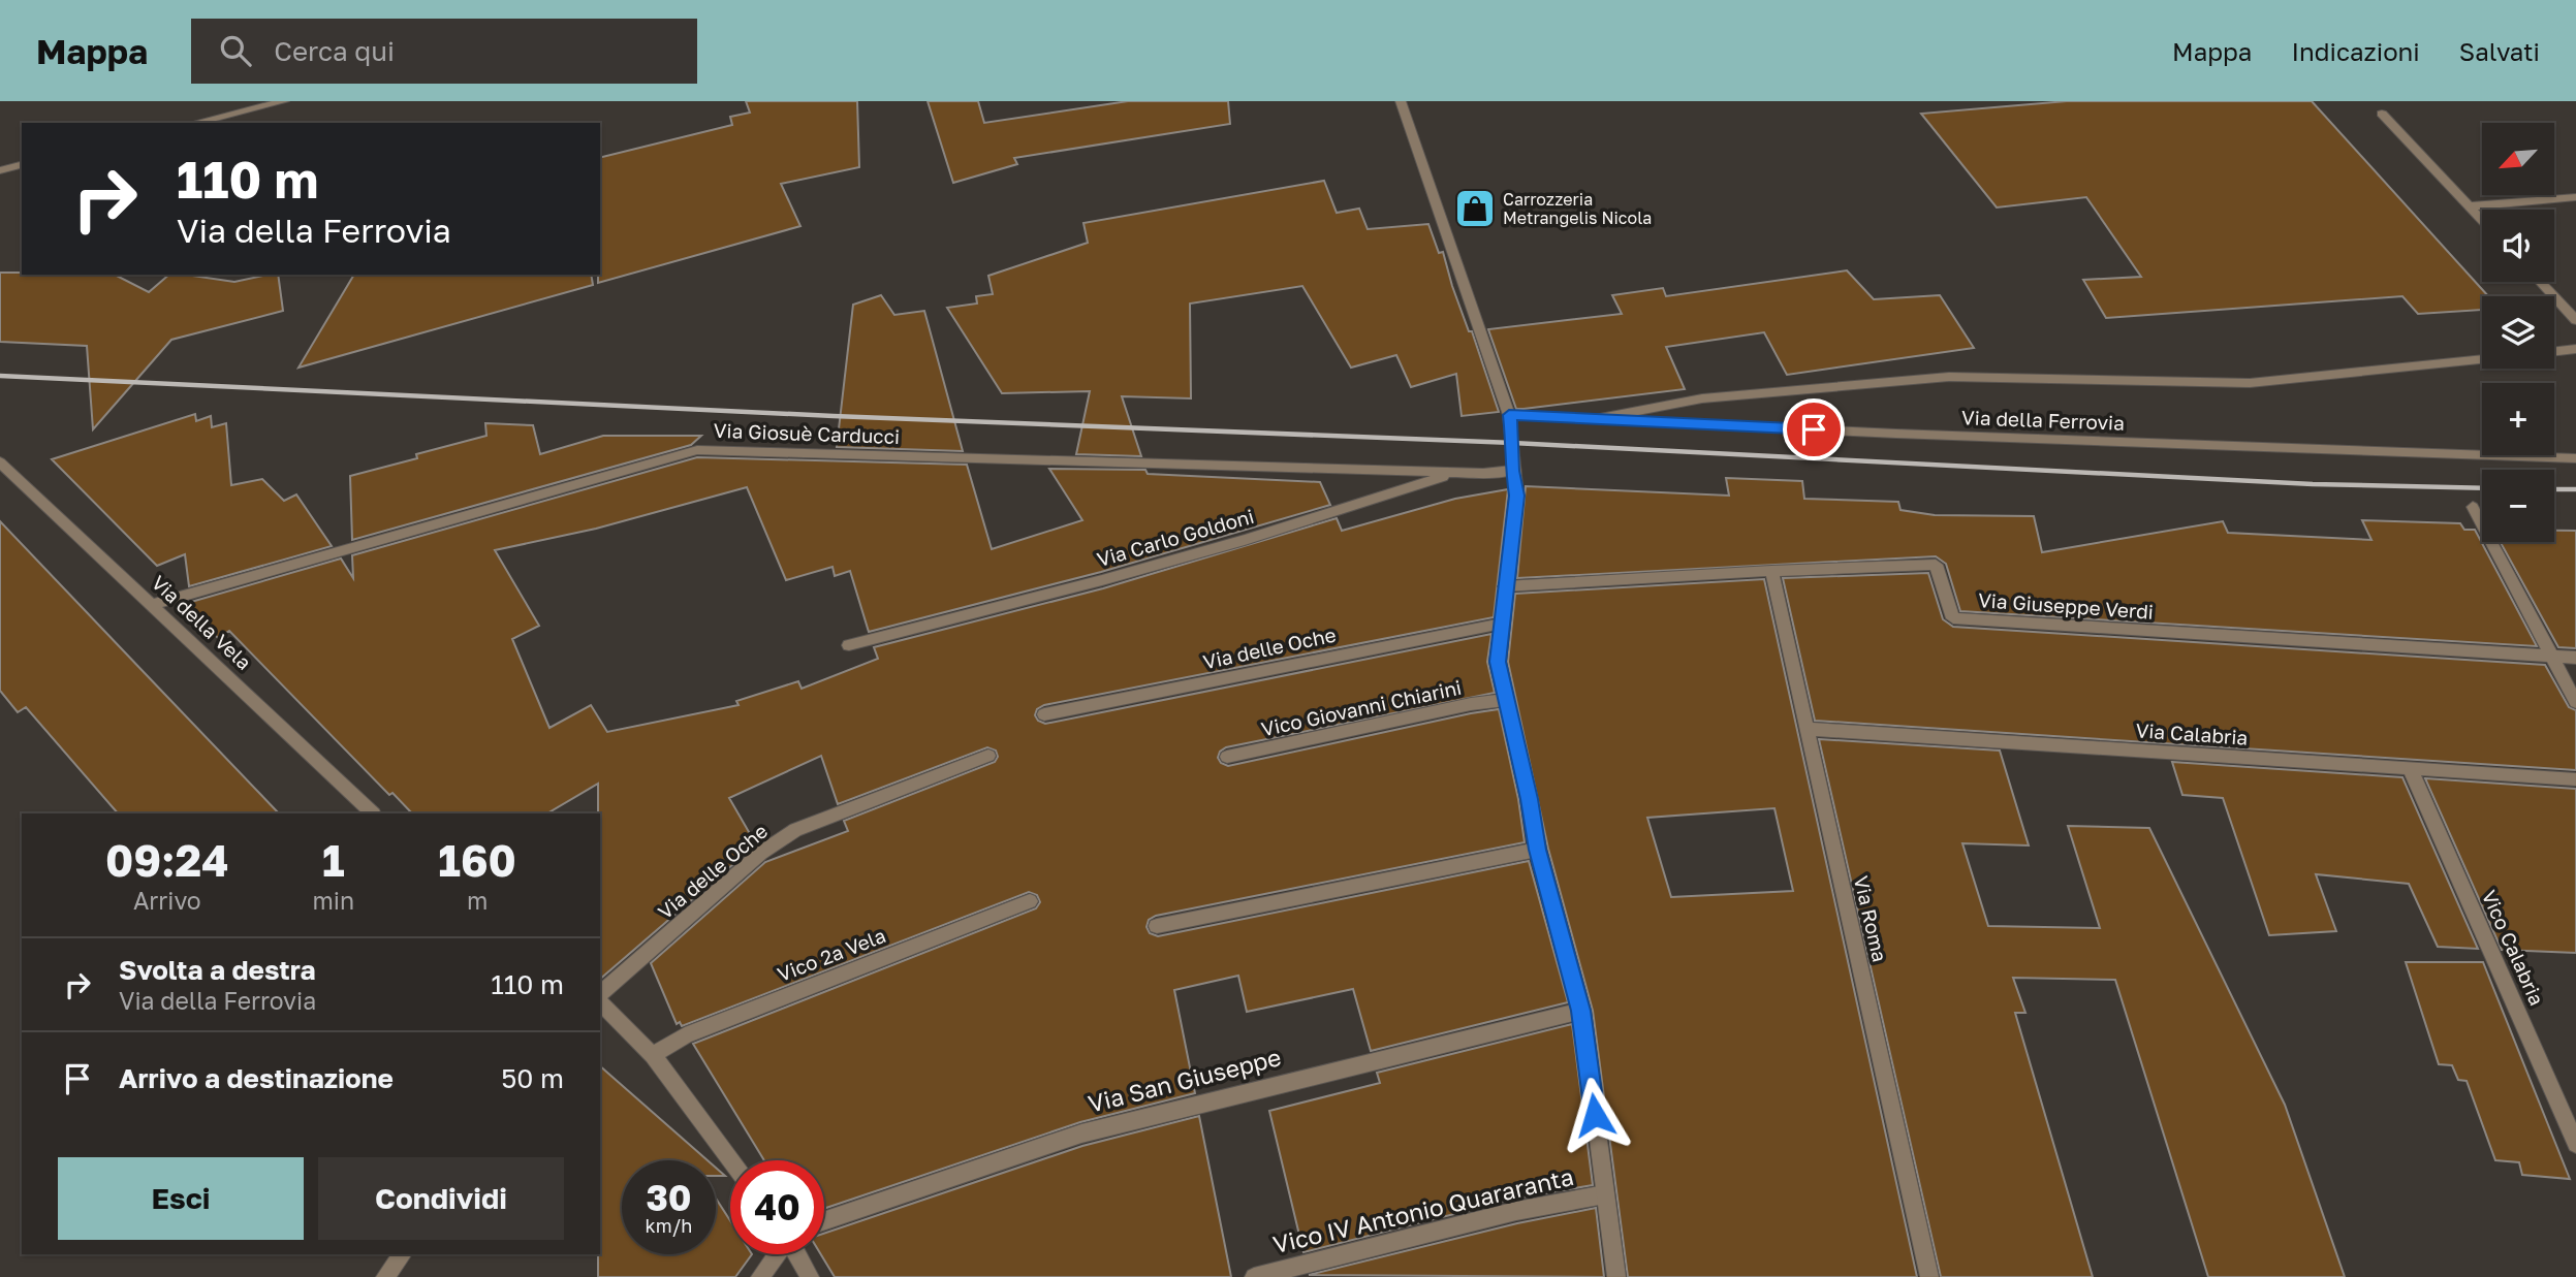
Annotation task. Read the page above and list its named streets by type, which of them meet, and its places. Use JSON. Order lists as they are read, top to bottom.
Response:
{
  "streets": {
    "street": [
      "Via della Ferrovia",
      "Via Giosuè Carducci",
      "Via Carlo Goldoni",
      "Via Giuseppe Verdi",
      "Via della Vela",
      "Via delle Oche",
      "Vico Giovanni Chiarini",
      "Via Calabria",
      "Via Roma",
      "Vico Calabria",
      "Vico 2a Vela",
      "Via San Giuseppe",
      "Vico IV Antonio Quararanta"
    ]
  },
  "crossings": [
    ["Via Giosuè Carducci", "Via Carlo Goldoni"],
    ["Via Giosuè Carducci", "Via della Vela"],
    ["Via Giuseppe Verdi", "Via Roma"],
    ["Via Calabria", "Via Roma"],
    ["Via Calabria", "Vico Calabria"]
  ],
  "places": {
    "shop": ["Carrozzeria Metrangelis Nicola"]
  },
  "north": "bottom left",
  "page": {
    "header": "Mappa",
    "search": "Cerca qui",
    "nav": ["Mappa", "Indicazioni", "Salvati"],
    "map_buttons": ["+", "−"],
    "turn": ["110 m", "Via della Ferrovia"],
    "eta": [
      "09:24",
      "Arrivo",
      "1",
      "min",
      "160",
      "m"
    ],
    "list": [
      {
        "name": "Svolta a destra",
        "note": "Via della Ferrovia",
        "value": "110 m"
      },
      {
        "name": "Arrivo a destinazione",
        "value": "50 m"
      }
    ],
    "buttons": ["Esci", "Condividi"],
    "speed": "30 km/h",
    "limit": "40"
  }
}
